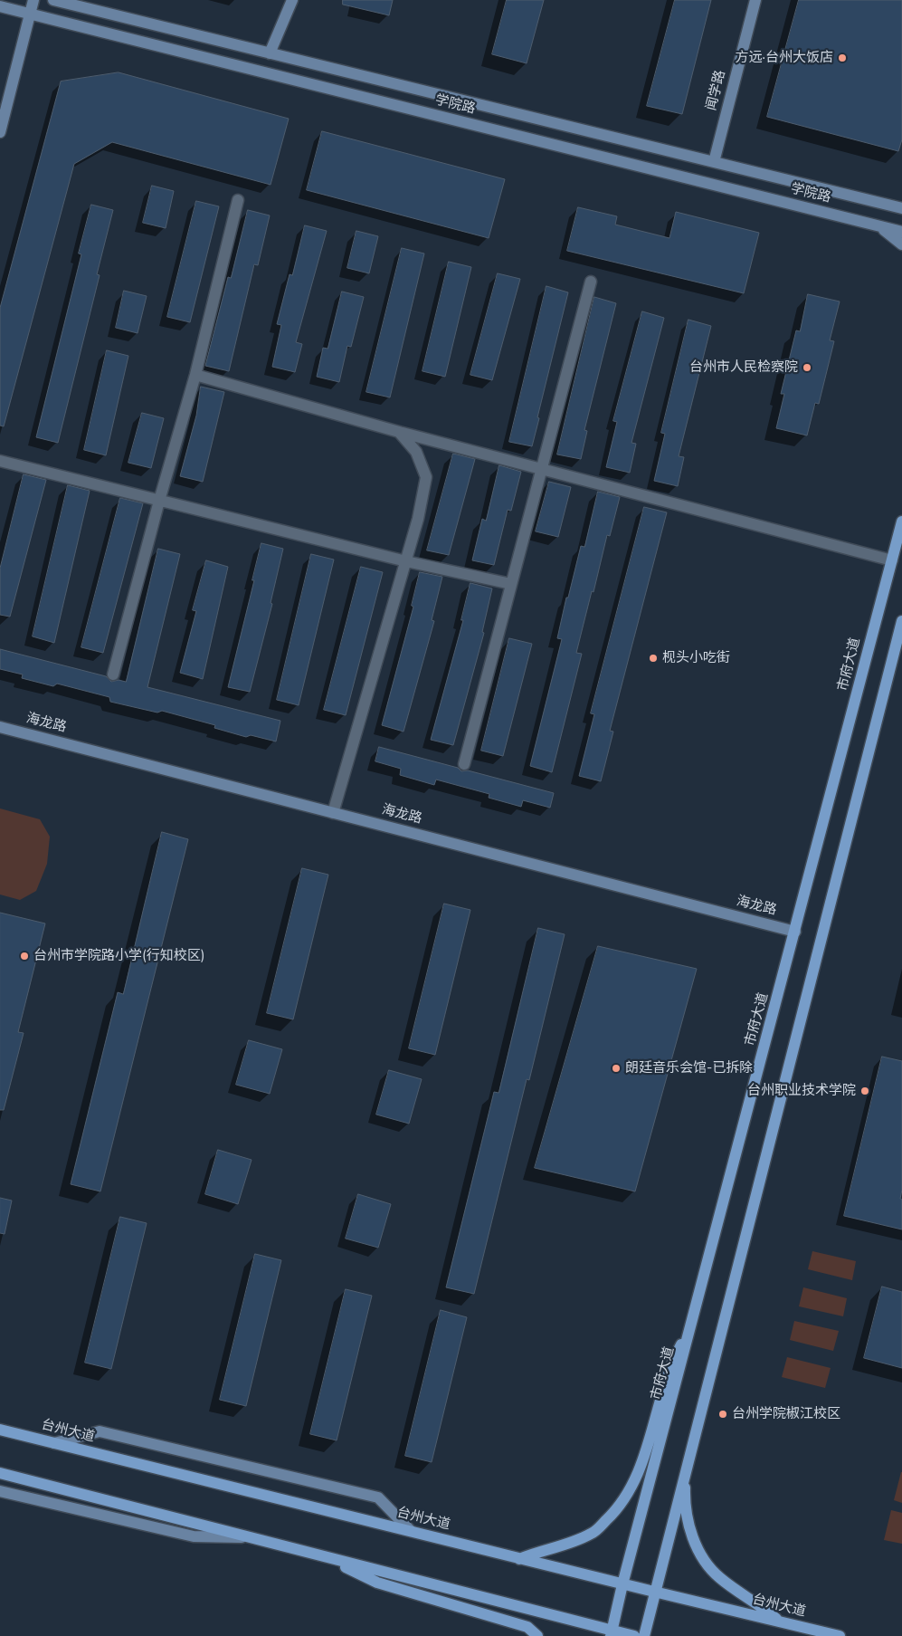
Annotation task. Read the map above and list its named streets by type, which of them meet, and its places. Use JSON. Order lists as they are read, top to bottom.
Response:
{
  "streets": {
    "main road": [
      "闻学路",
      "学院路",
      "市府大道",
      "海龙路",
      "台州大道"
    ]
  },
  "crossings": [
    ["闻学路", "学院路"],
    ["市府大道", "海龙路"],
    ["市府大道", "台州大道"]
  ],
  "places": [
    "方远·台州大饭店",
    "台州市人民检察院",
    "枧头小吃街",
    "台州市学院路小学(行知校区)",
    "朗廷音乐会馆-已拆除",
    "台州职业技术学院",
    "台州学院椒江校区"
  ]
}
